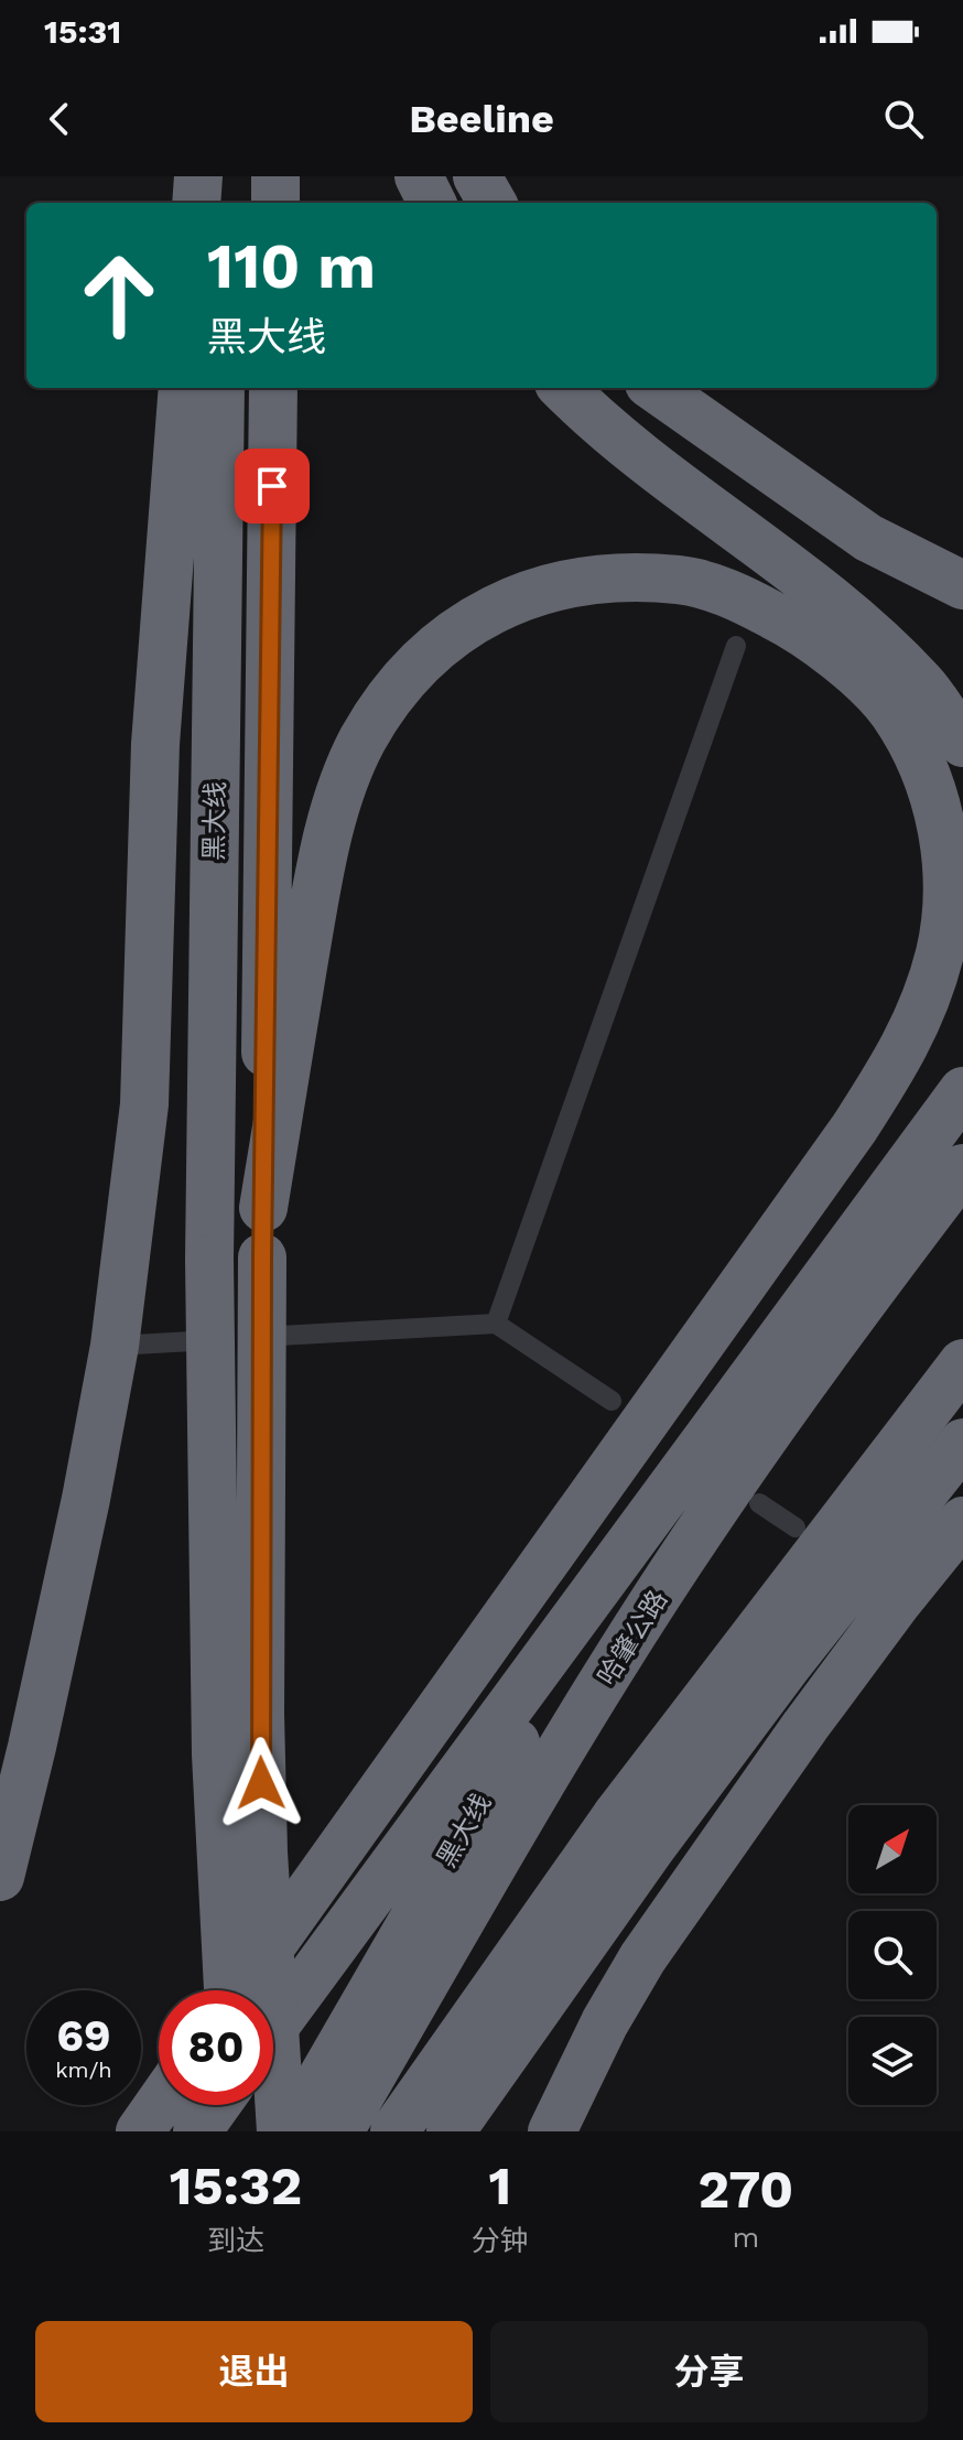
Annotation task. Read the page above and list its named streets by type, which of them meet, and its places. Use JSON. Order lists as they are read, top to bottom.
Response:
{
  "streets": {
    "highway": ["黑大线", "哈肇公路"]
  },
  "north": "top right",
  "page": {
    "status": "15:31",
    "header": "Beeline",
    "turn": ["110 m", "黑大线"],
    "speed": "69 km/h",
    "limit": "80",
    "eta": [
      "15:32",
      "到达",
      "1",
      "分钟",
      "270",
      "m"
    ],
    "buttons": ["退出", "分享"]
  }
}
